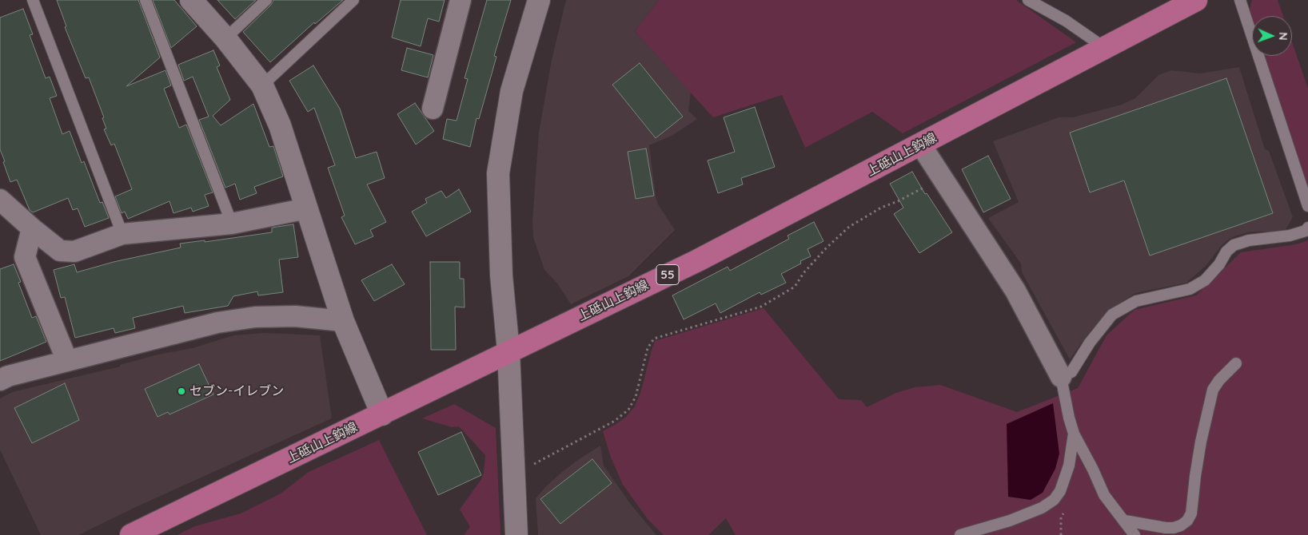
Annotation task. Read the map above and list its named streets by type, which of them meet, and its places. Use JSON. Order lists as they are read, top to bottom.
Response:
{
  "streets": {
    "main road": ["上砥山上鈎線", "55"]
  },
  "places": ["セブン-イレブン"],
  "north": "right"
}
